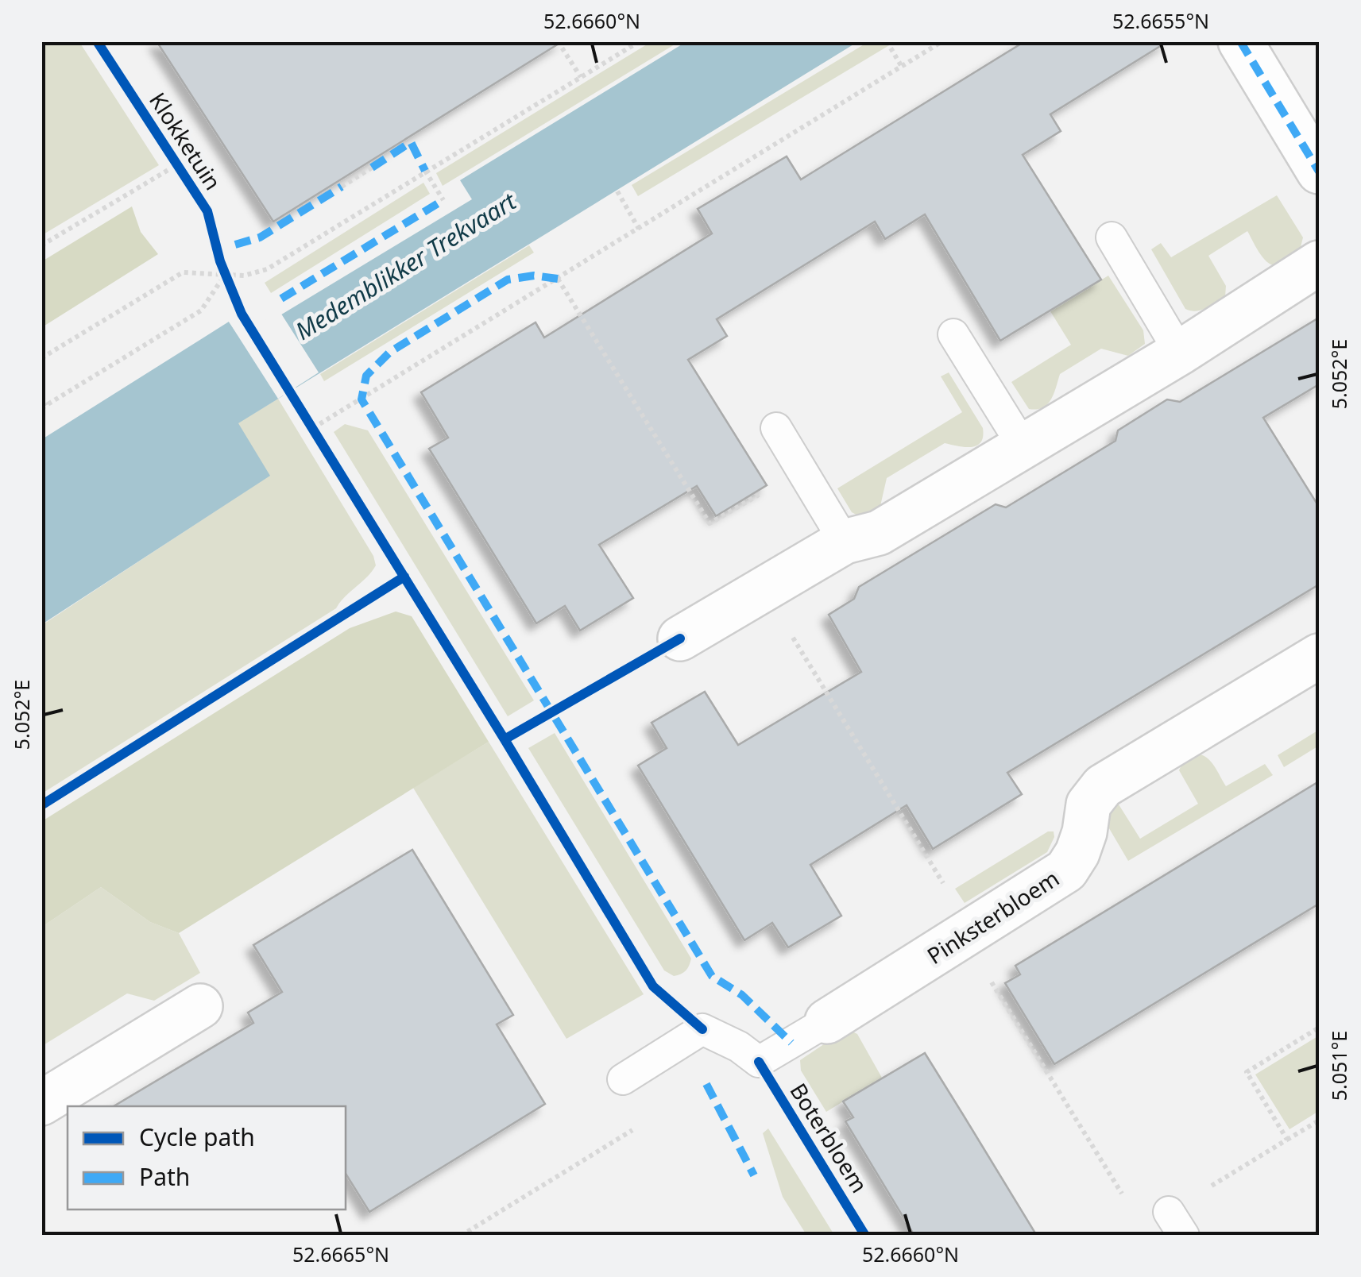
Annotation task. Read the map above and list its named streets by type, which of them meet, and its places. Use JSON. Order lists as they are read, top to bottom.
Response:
{
  "streets": {
    "street": ["Pinksterbloem"],
    "cycle path": ["Klokketuin", "Boterbloem"]
  },
  "water": ["Medemblikker Trekvaart"],
  "legend": ["Cycle path", "Path"],
  "coordinates": [
    "52.6660°N",
    "52.6655°N",
    "5.052°E",
    "5.051°E",
    "52.6665°N"
  ]
}
